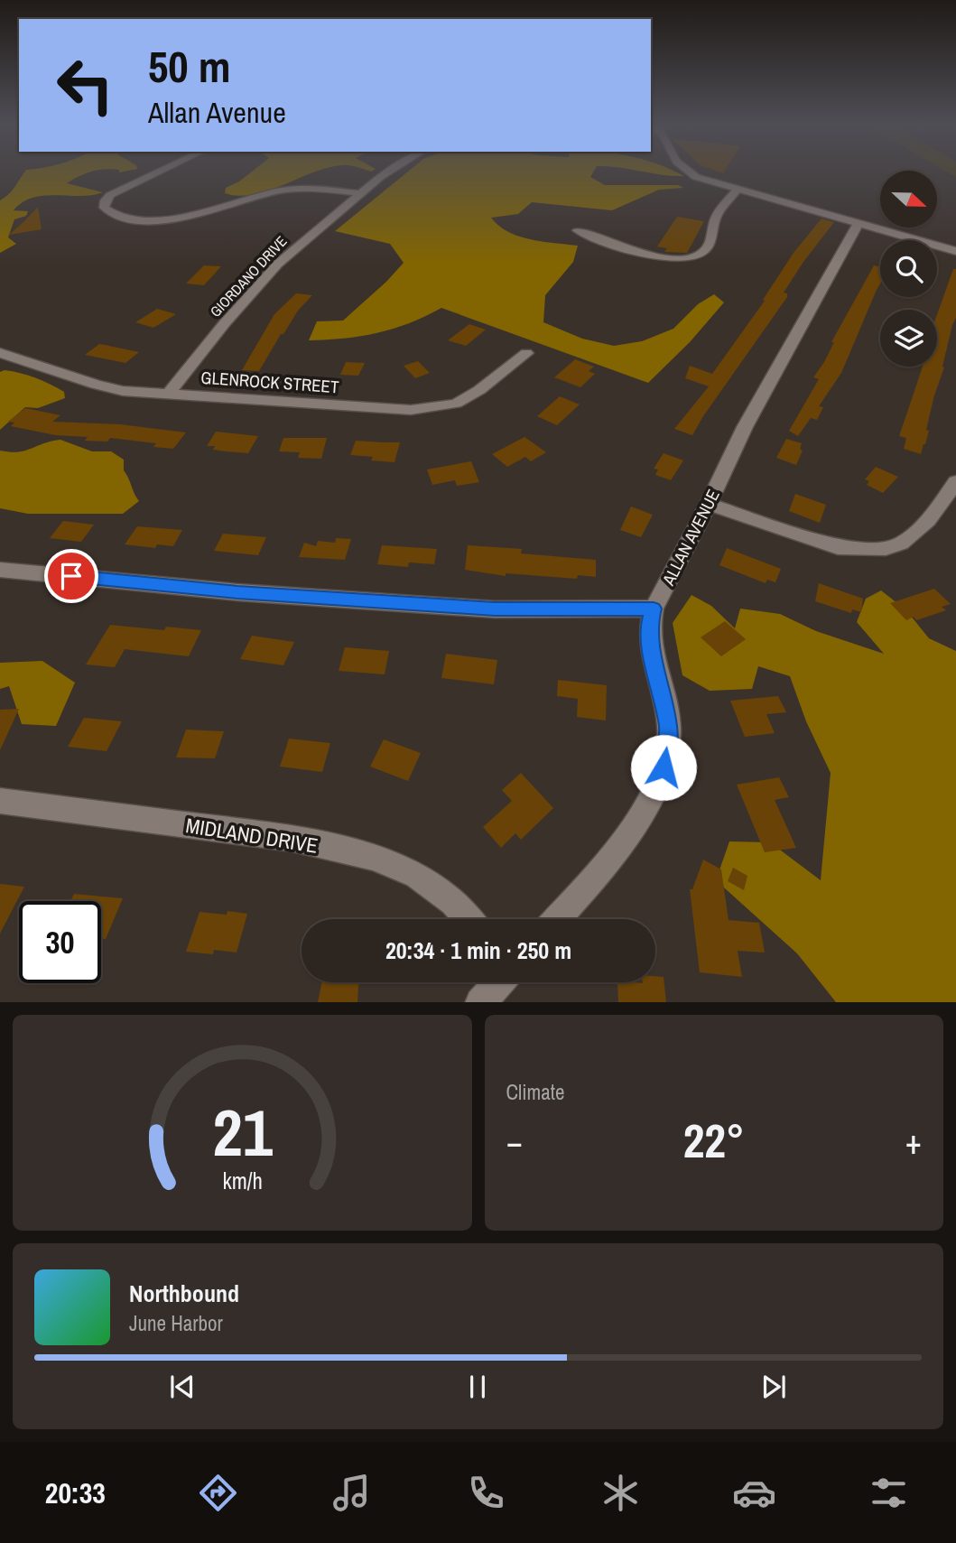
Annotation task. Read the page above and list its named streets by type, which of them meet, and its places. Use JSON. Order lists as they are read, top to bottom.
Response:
{
  "streets": {
    "street": [
      "GIORDANO DRIVE",
      "GLENROCK STREET",
      "ALLAN AVENUE",
      "MIDLAND DRIVE"
    ]
  },
  "crossings": [
    ["GIORDANO DRIVE", "GLENROCK STREET"]
  ],
  "north": "right",
  "page": {
    "turn": ["50 m", "Allan Avenue"],
    "limit": "30",
    "trip": "20:34 · 1 min · 250 m",
    "tile": "Climate",
    "heat": ["−", "22°", "+"],
    "song": ["Northbound", "June Harbor"],
    "tabs": "20:33",
    "gauge": ["21", "km/h"]
  }
}
